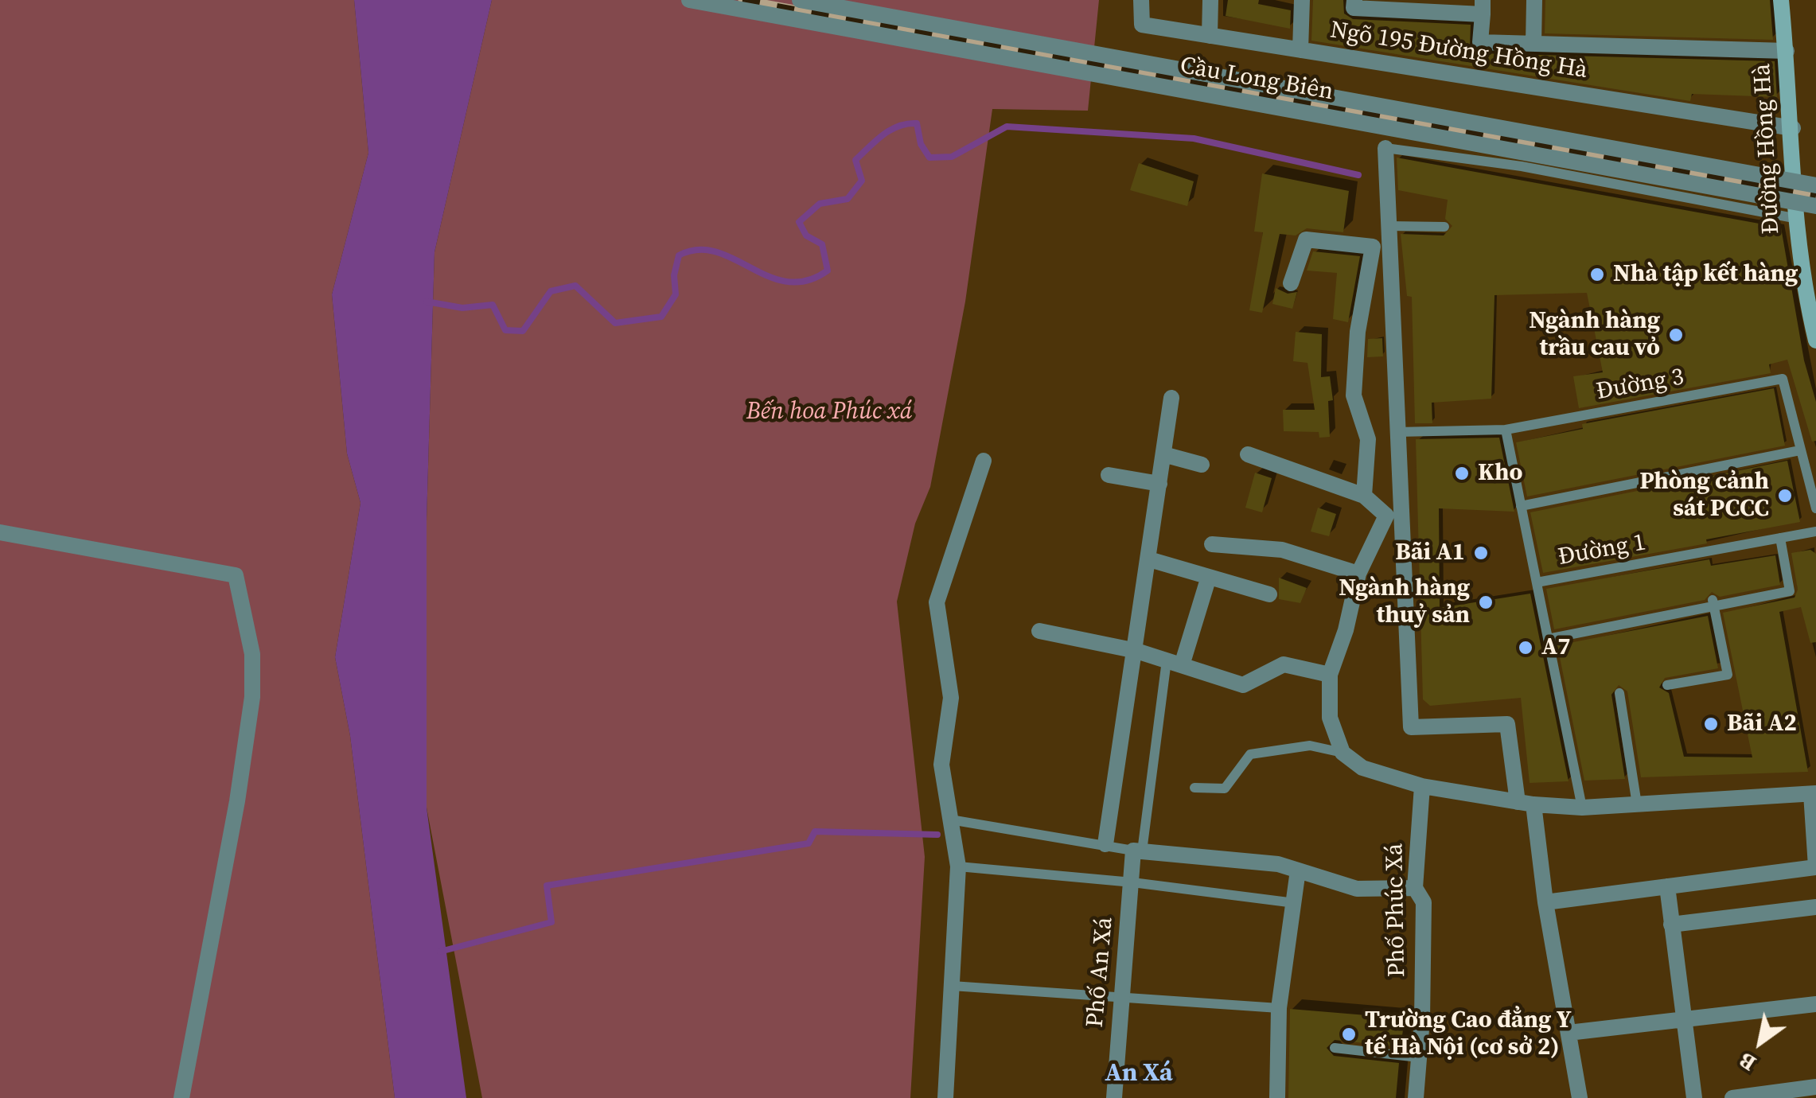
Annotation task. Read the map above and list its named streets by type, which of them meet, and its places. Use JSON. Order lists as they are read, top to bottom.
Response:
{
  "streets": {
    "street": [
      "Ngõ 195 Đường Hồng Hà",
      "Cầu Long Biên",
      "Đường Hồng Hà",
      "Phố Phúc Xá",
      "Phố An Xá"
    ],
    "lane": ["Đường 3", "Đường 1"]
  },
  "crossings": [
    ["Ngõ 195 Đường Hồng Hà", "Đường Hồng Hà"]
  ],
  "districts": ["An Xá"],
  "parks": ["Bến hoa Phúc xá"],
  "places": [
    "Nhà tập kết hàng",
    "Ngành hàng trầu cau vỏ",
    "Kho",
    "Phòng cảnh sát PCCC",
    "Bãi A1",
    "Ngành hàng thuỷ sản",
    "A7",
    "Bãi A2",
    "Trường Cao đẳng Y tế Hà Nội (cơ sở 2)"
  ],
  "north": "bottom left"
}
